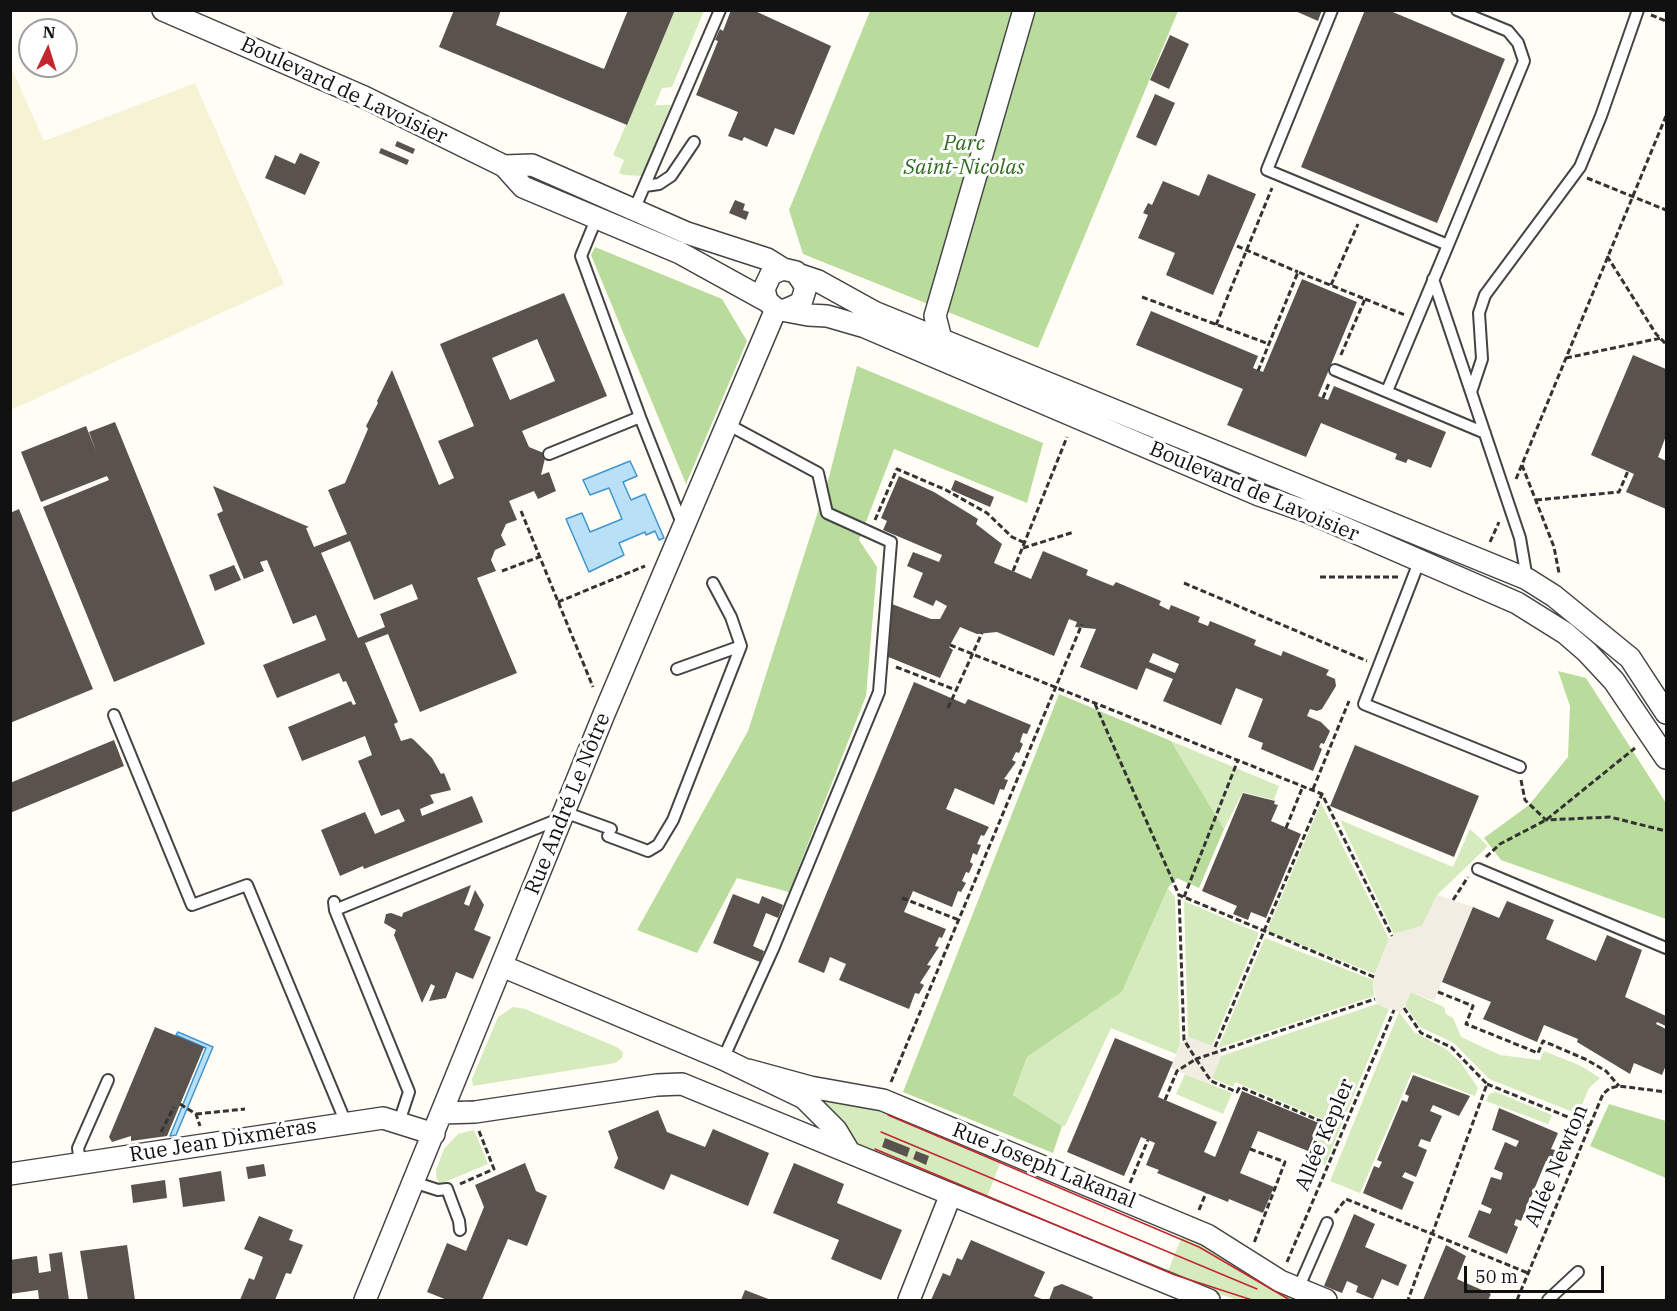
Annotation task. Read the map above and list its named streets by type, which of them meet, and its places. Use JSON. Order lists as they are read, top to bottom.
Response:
{
  "streets": {
    "street": [
      "Boulevard de Lavoisier",
      "Rue André Le Nôtre",
      "Rue Jean Dixméras",
      "Rue Joseph Lakanal"
    ],
    "path": ["Allée Kepler", "Allée Newton"]
  },
  "crossings": [
    ["Boulevard de Lavoisier", "Rue André Le Nôtre"],
    ["Rue André Le Nôtre", "Rue Jean Dixméras"],
    ["Rue André Le Nôtre", "Rue Joseph Lakanal"]
  ],
  "parks": ["Parc Saint-Nicolas"],
  "scale_bar": "50 m",
  "north": "top"
}
